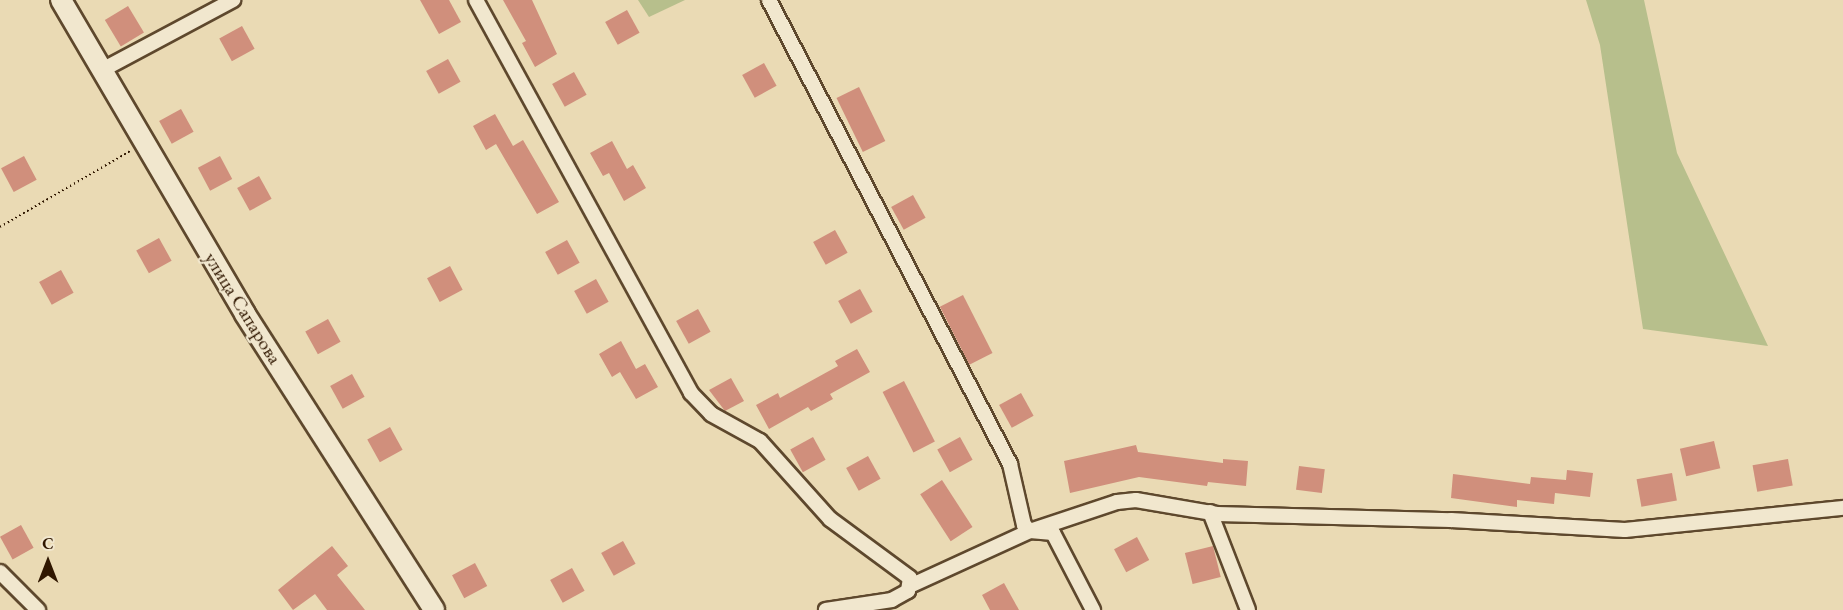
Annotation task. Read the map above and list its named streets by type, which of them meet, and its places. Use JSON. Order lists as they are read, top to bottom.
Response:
{
  "streets": {
    "main road": ["улица Сапарова"]
  },
  "north": "top"
}
